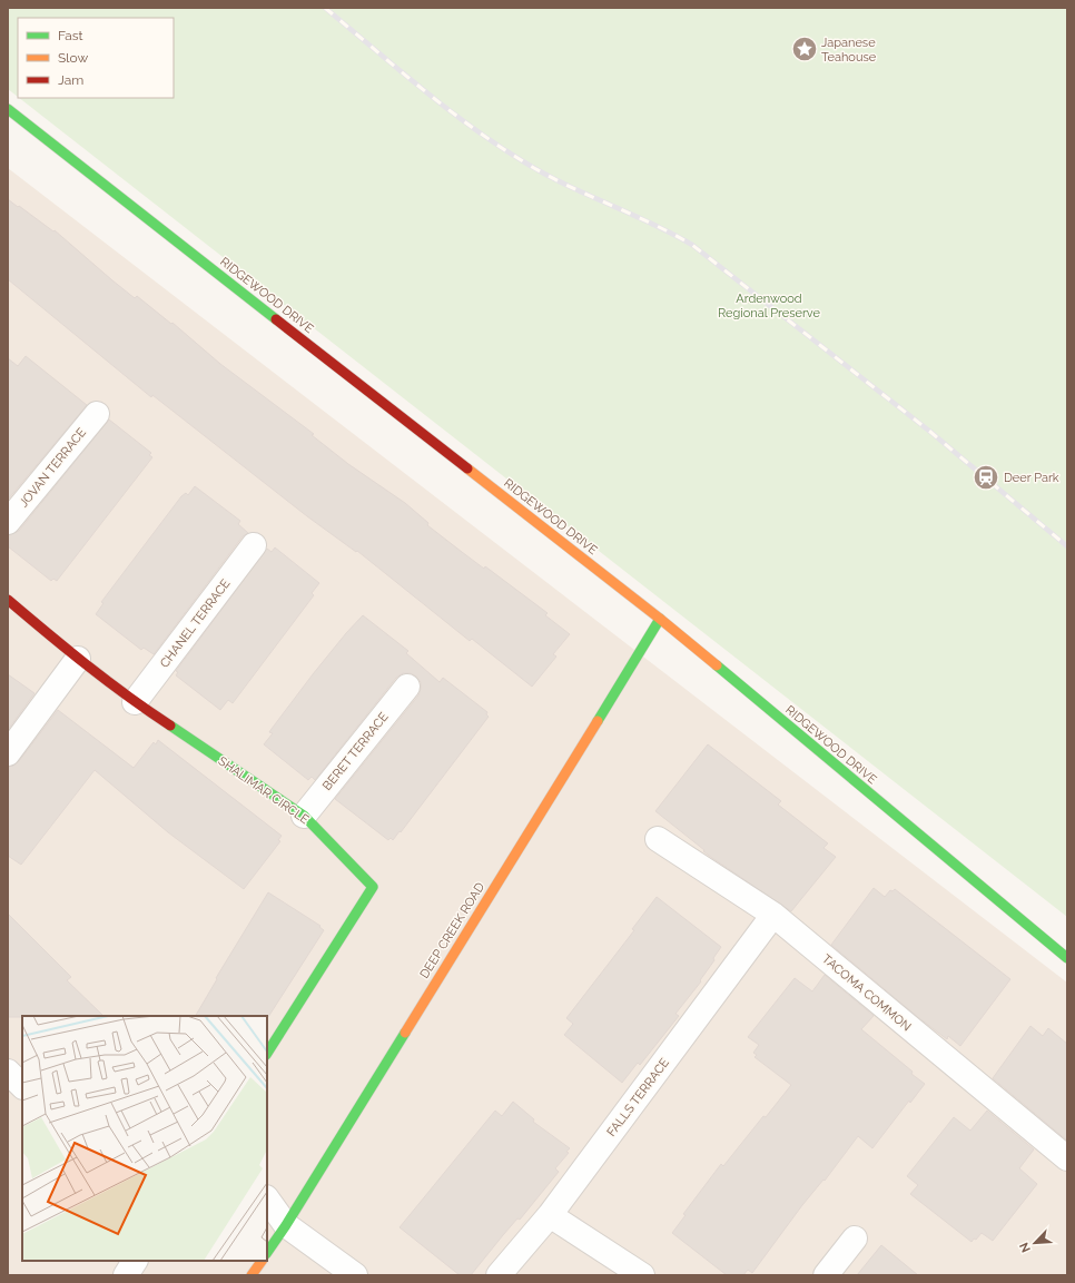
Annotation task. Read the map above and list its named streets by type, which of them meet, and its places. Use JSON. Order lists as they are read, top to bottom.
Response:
{
  "streets": {
    "street": [
      "RIDGEWOOD DRIVE",
      "JOVAN TERRACE",
      "CHANEL TERRACE",
      "BERET TERRACE",
      "SHALIMAR CIRCLE",
      "DEEP CREEK ROAD",
      "TACOMA COMMON",
      "FALLS TERRACE"
    ]
  },
  "crossings": [
    ["RIDGEWOOD DRIVE", "DEEP CREEK ROAD"],
    ["CHANEL TERRACE", "SHALIMAR CIRCLE"],
    ["BERET TERRACE", "SHALIMAR CIRCLE"],
    ["TACOMA COMMON", "FALLS TERRACE"]
  ],
  "parks": ["Ardenwood Regional Preserve"],
  "places": {
    "place": ["Japanese Teahouse"],
    "station": ["Deer Park"]
  },
  "legend": ["Fast", "Slow", "Jam"],
  "north": "bottom left"
}
